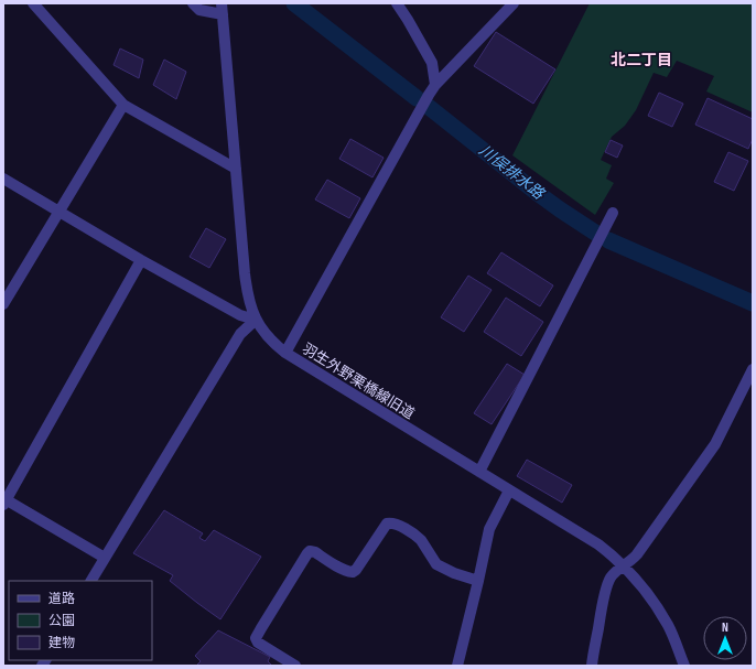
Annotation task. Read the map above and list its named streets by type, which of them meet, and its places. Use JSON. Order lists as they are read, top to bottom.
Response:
{
  "streets": {
    "street": ["羽生外野栗橋線旧道"]
  },
  "districts": ["北二丁目"],
  "water": ["川俣排水路"],
  "legend": ["道路", "公園", "建物"],
  "north": "top"
}
